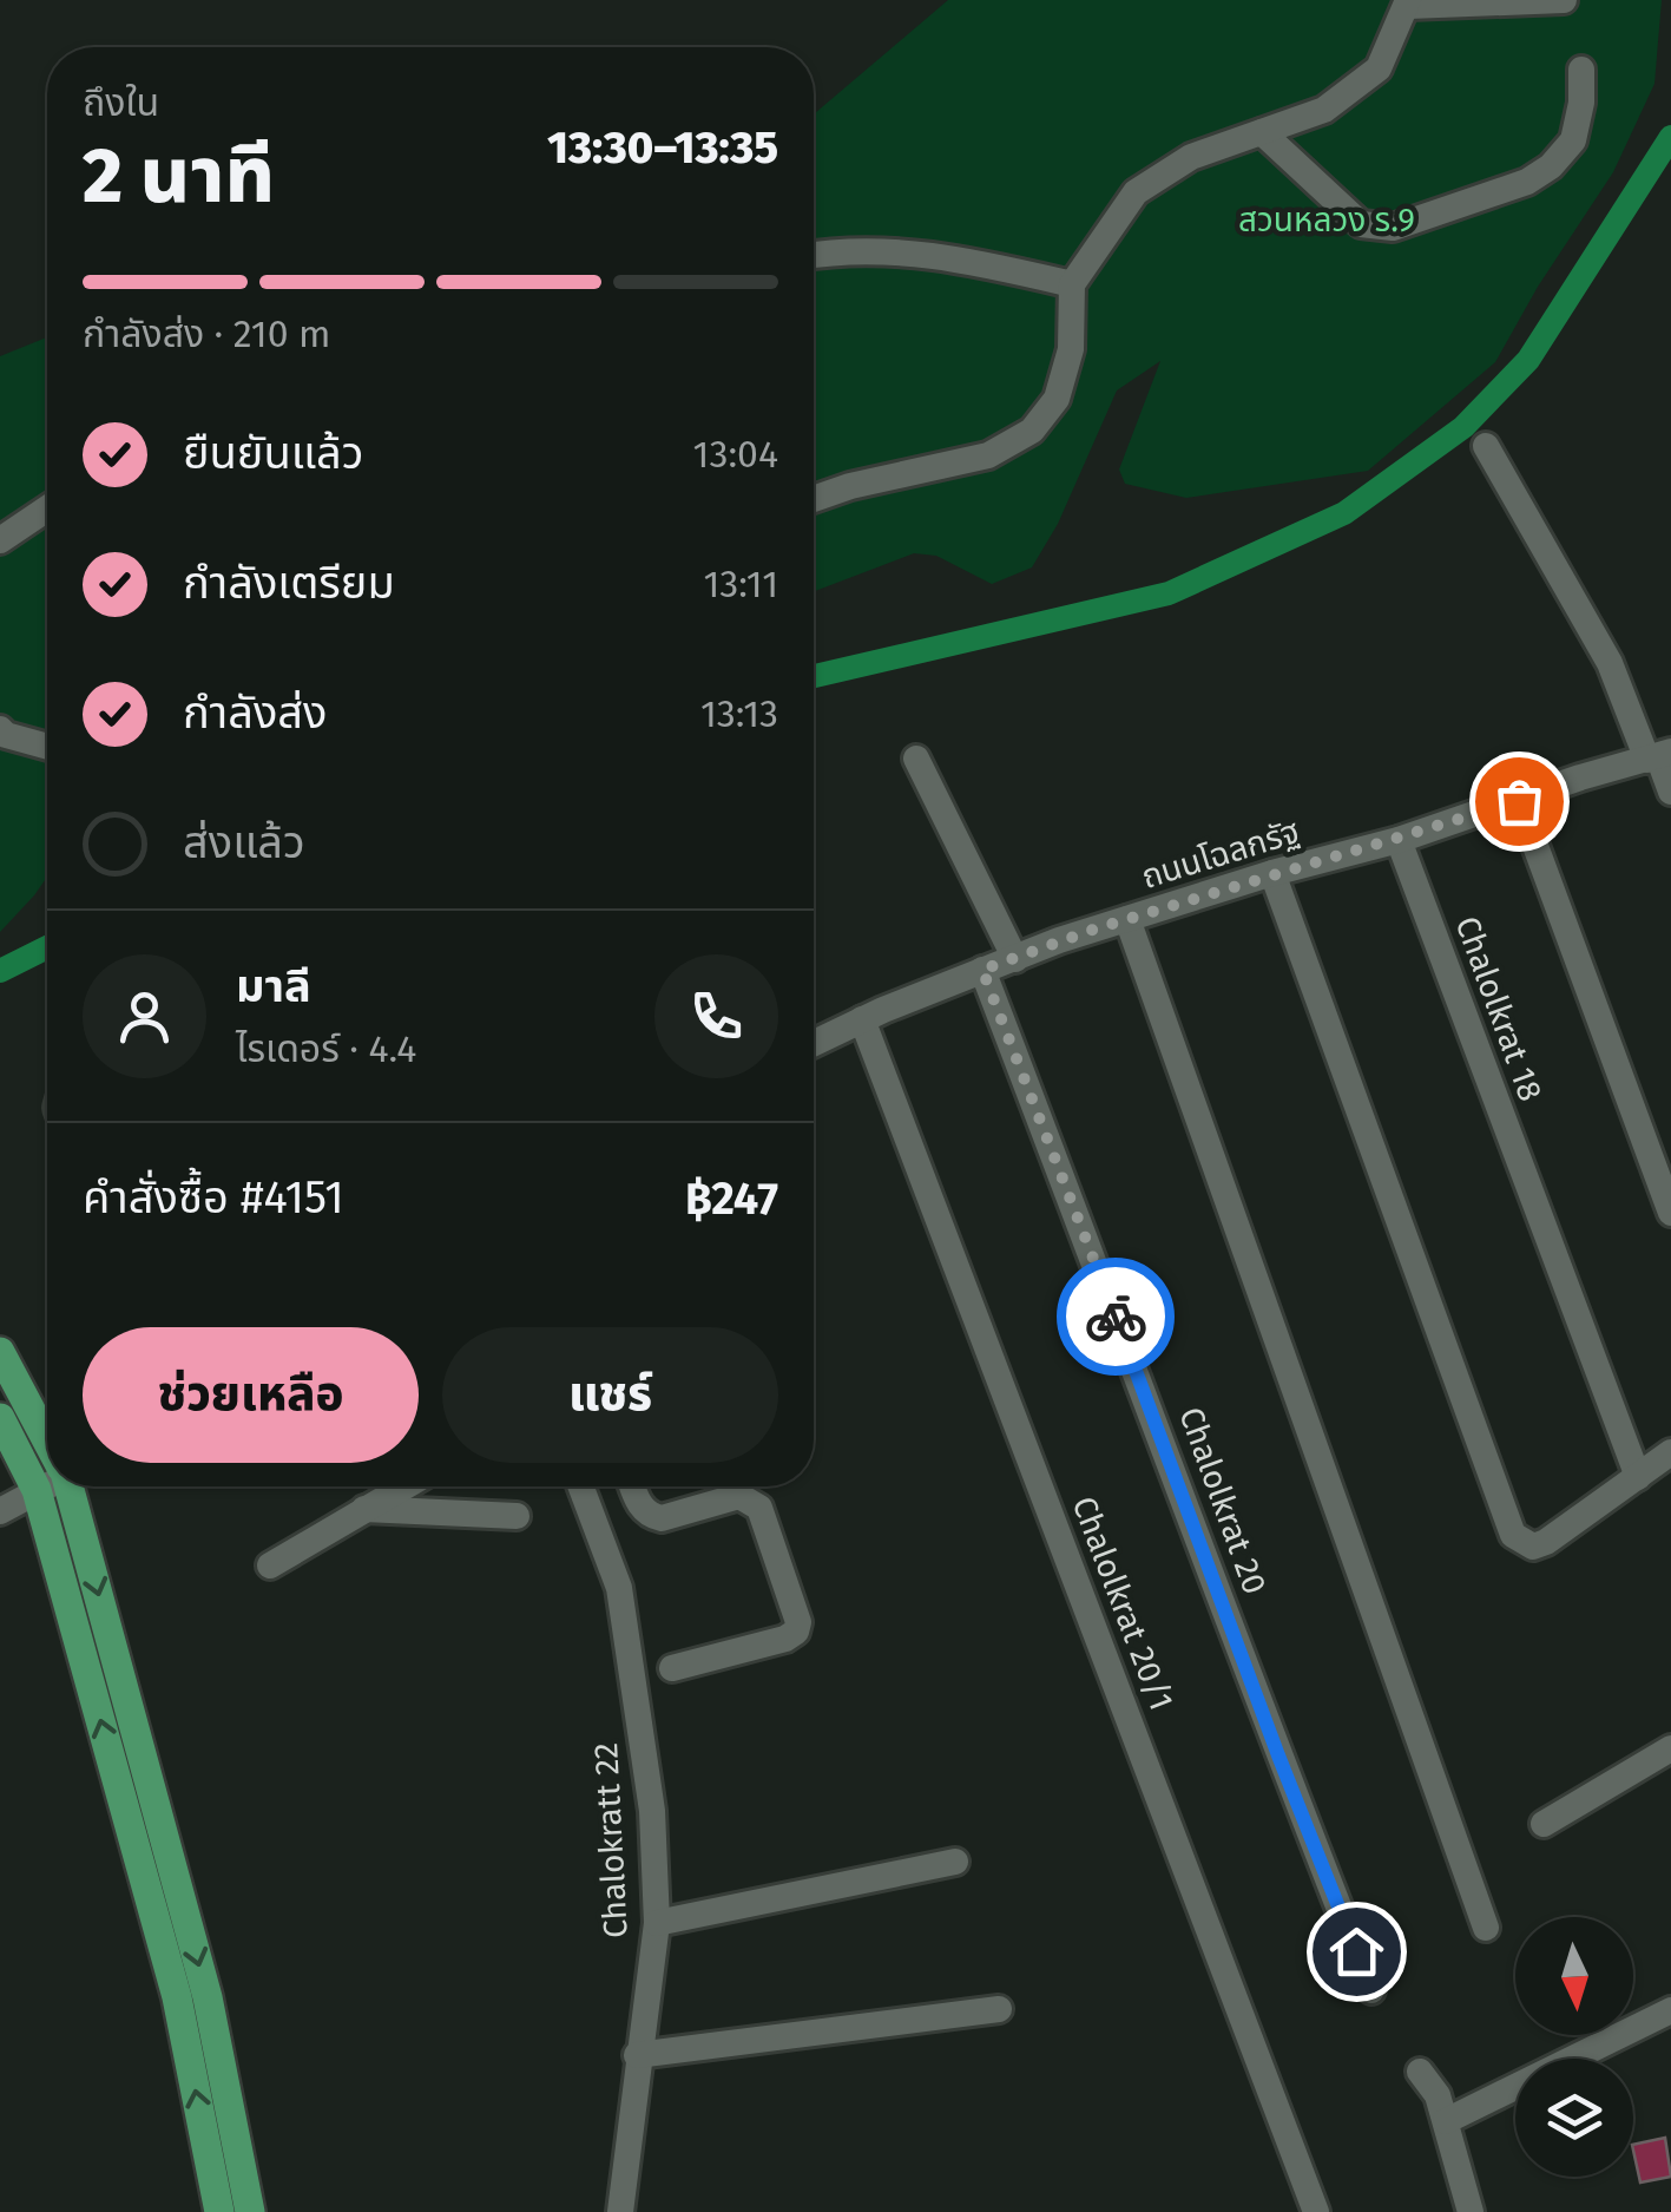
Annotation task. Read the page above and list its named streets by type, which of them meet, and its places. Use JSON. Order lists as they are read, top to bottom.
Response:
{
  "streets": {
    "street": [
      "ถนนโฉลกรัฐ",
      "Chalolkrat 18",
      "Chalolkrat 20",
      "Chalolkrat 20/1",
      "Chalokratt 22"
    ]
  },
  "crossings": [
    ["ถนนโฉลกรัฐ", "Chalolkrat 18"],
    ["ถนนโฉลกรัฐ", "Chalolkrat 20"],
    ["ถนนโฉลกรัฐ", "Chalolkrat 20/1"]
  ],
  "parks": ["สวนหลวง ร.9"],
  "north": "bottom",
  "page": {
    "heading": ["2 นาที", "ถึงใน", "13:30–13:35"],
    "panel": [
      "มาลี",
      "ไรเดอร์ · 4.4",
      "คำสั่งซื้อ #4151",
      "฿247"
    ],
    "bar": "กำลังส่ง · 210 m",
    "list": [
      ["ยืนยันแล้ว", "13:04"],
      ["กำลังเตรียม", "13:11"],
      ["กำลังส่ง", "13:13"],
      "ส่งแล้ว"
    ],
    "buttons": ["ช่วยเหลือ", "แชร์"]
  }
}
